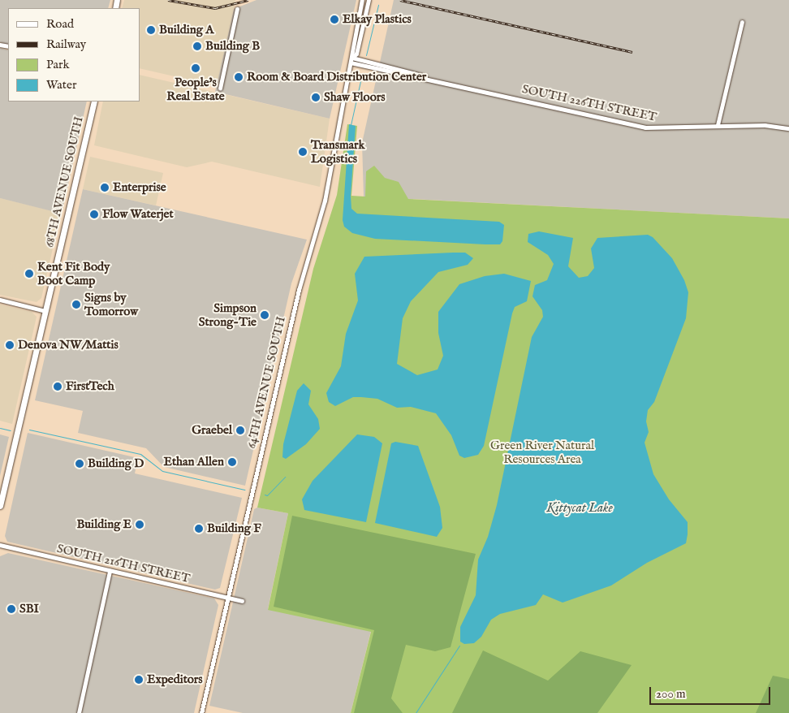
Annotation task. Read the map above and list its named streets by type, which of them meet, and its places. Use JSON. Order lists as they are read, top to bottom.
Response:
{
  "streets": {
    "main road": ["68TH AVENUE SOUTH"],
    "street": ["SOUTH 226TH STREET", "64TH AVENUE SOUTH", "SOUTH 216TH STREET"]
  },
  "crossings": [
    ["SOUTH 226TH STREET", "64TH AVENUE SOUTH"],
    ["64TH AVENUE SOUTH", "SOUTH 216TH STREET"]
  ],
  "water": ["Kittycat Lake"],
  "parks": ["Green River Natural Resources Area"],
  "places": [
    "Elkay Plastics",
    "Building A",
    "Building B",
    "People's Real Estate",
    "Room & Board Distribution Center",
    "Shaw Floors",
    "Transmark Logistics",
    "Enterprise",
    "Flow Waterjet",
    "Kent Fit Body Boot Camp",
    "Signs by Tomorrow",
    "Simpson Strong-Tie",
    "Denova NW/Mattis",
    "FirstTech",
    "Graebel",
    "Ethan Allen",
    "Building D",
    "Building E",
    "Building F",
    "SBI",
    "Expeditors"
  ],
  "legend": [
    "Road",
    "Railway",
    "Park",
    "Water"
  ],
  "scale_bar": "200 m"
}
